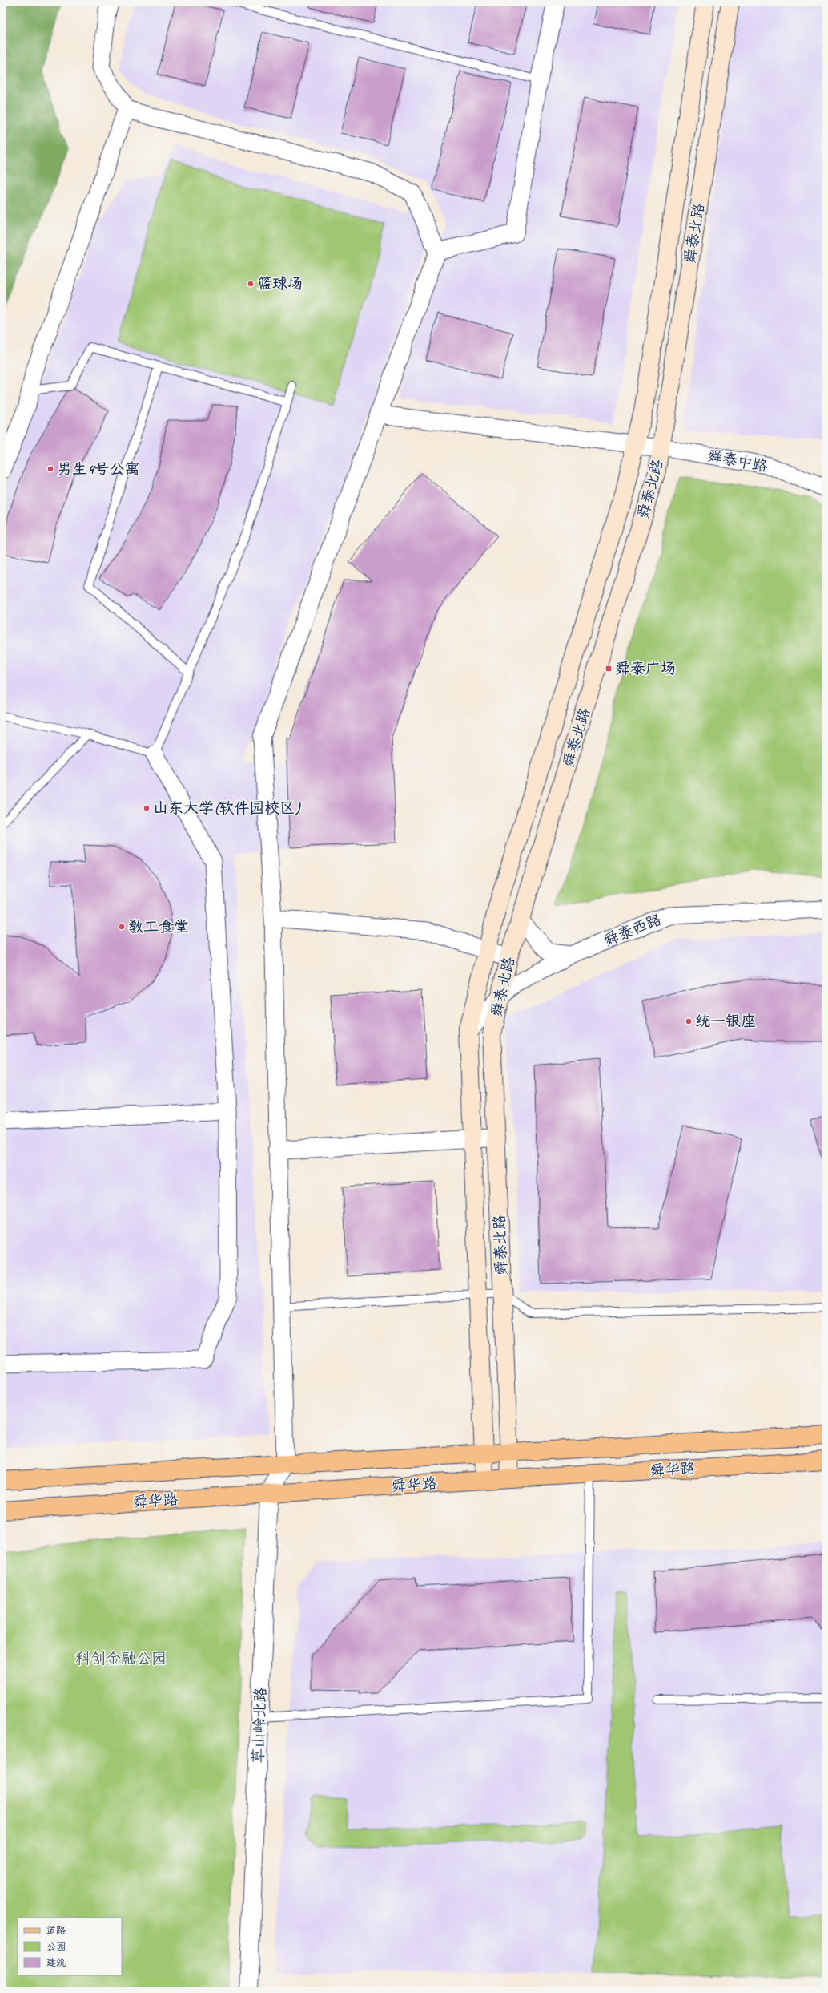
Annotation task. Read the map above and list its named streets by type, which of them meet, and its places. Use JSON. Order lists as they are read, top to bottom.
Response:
{
  "streets": {
    "main road": ["舜泰北路", "舜华路"],
    "street": ["舜泰中路", "舜泰西路", "草山岭北路"]
  },
  "crossings": [
    ["舜泰北路", "舜泰中路"],
    ["舜泰北路", "舜泰西路"],
    ["舜泰北路", "舜华路"],
    ["舜华路", "草山岭北路"]
  ],
  "parks": ["科创金融公园"],
  "places": {
    "other": [
      "篮球场",
      "男生4号公寓",
      "山东大学(软件园校区)",
      "教工食堂",
      "统一银座"
    ],
    "transit": ["舜泰广场"]
  },
  "legend": ["道路", "公园", "建筑"]
}
